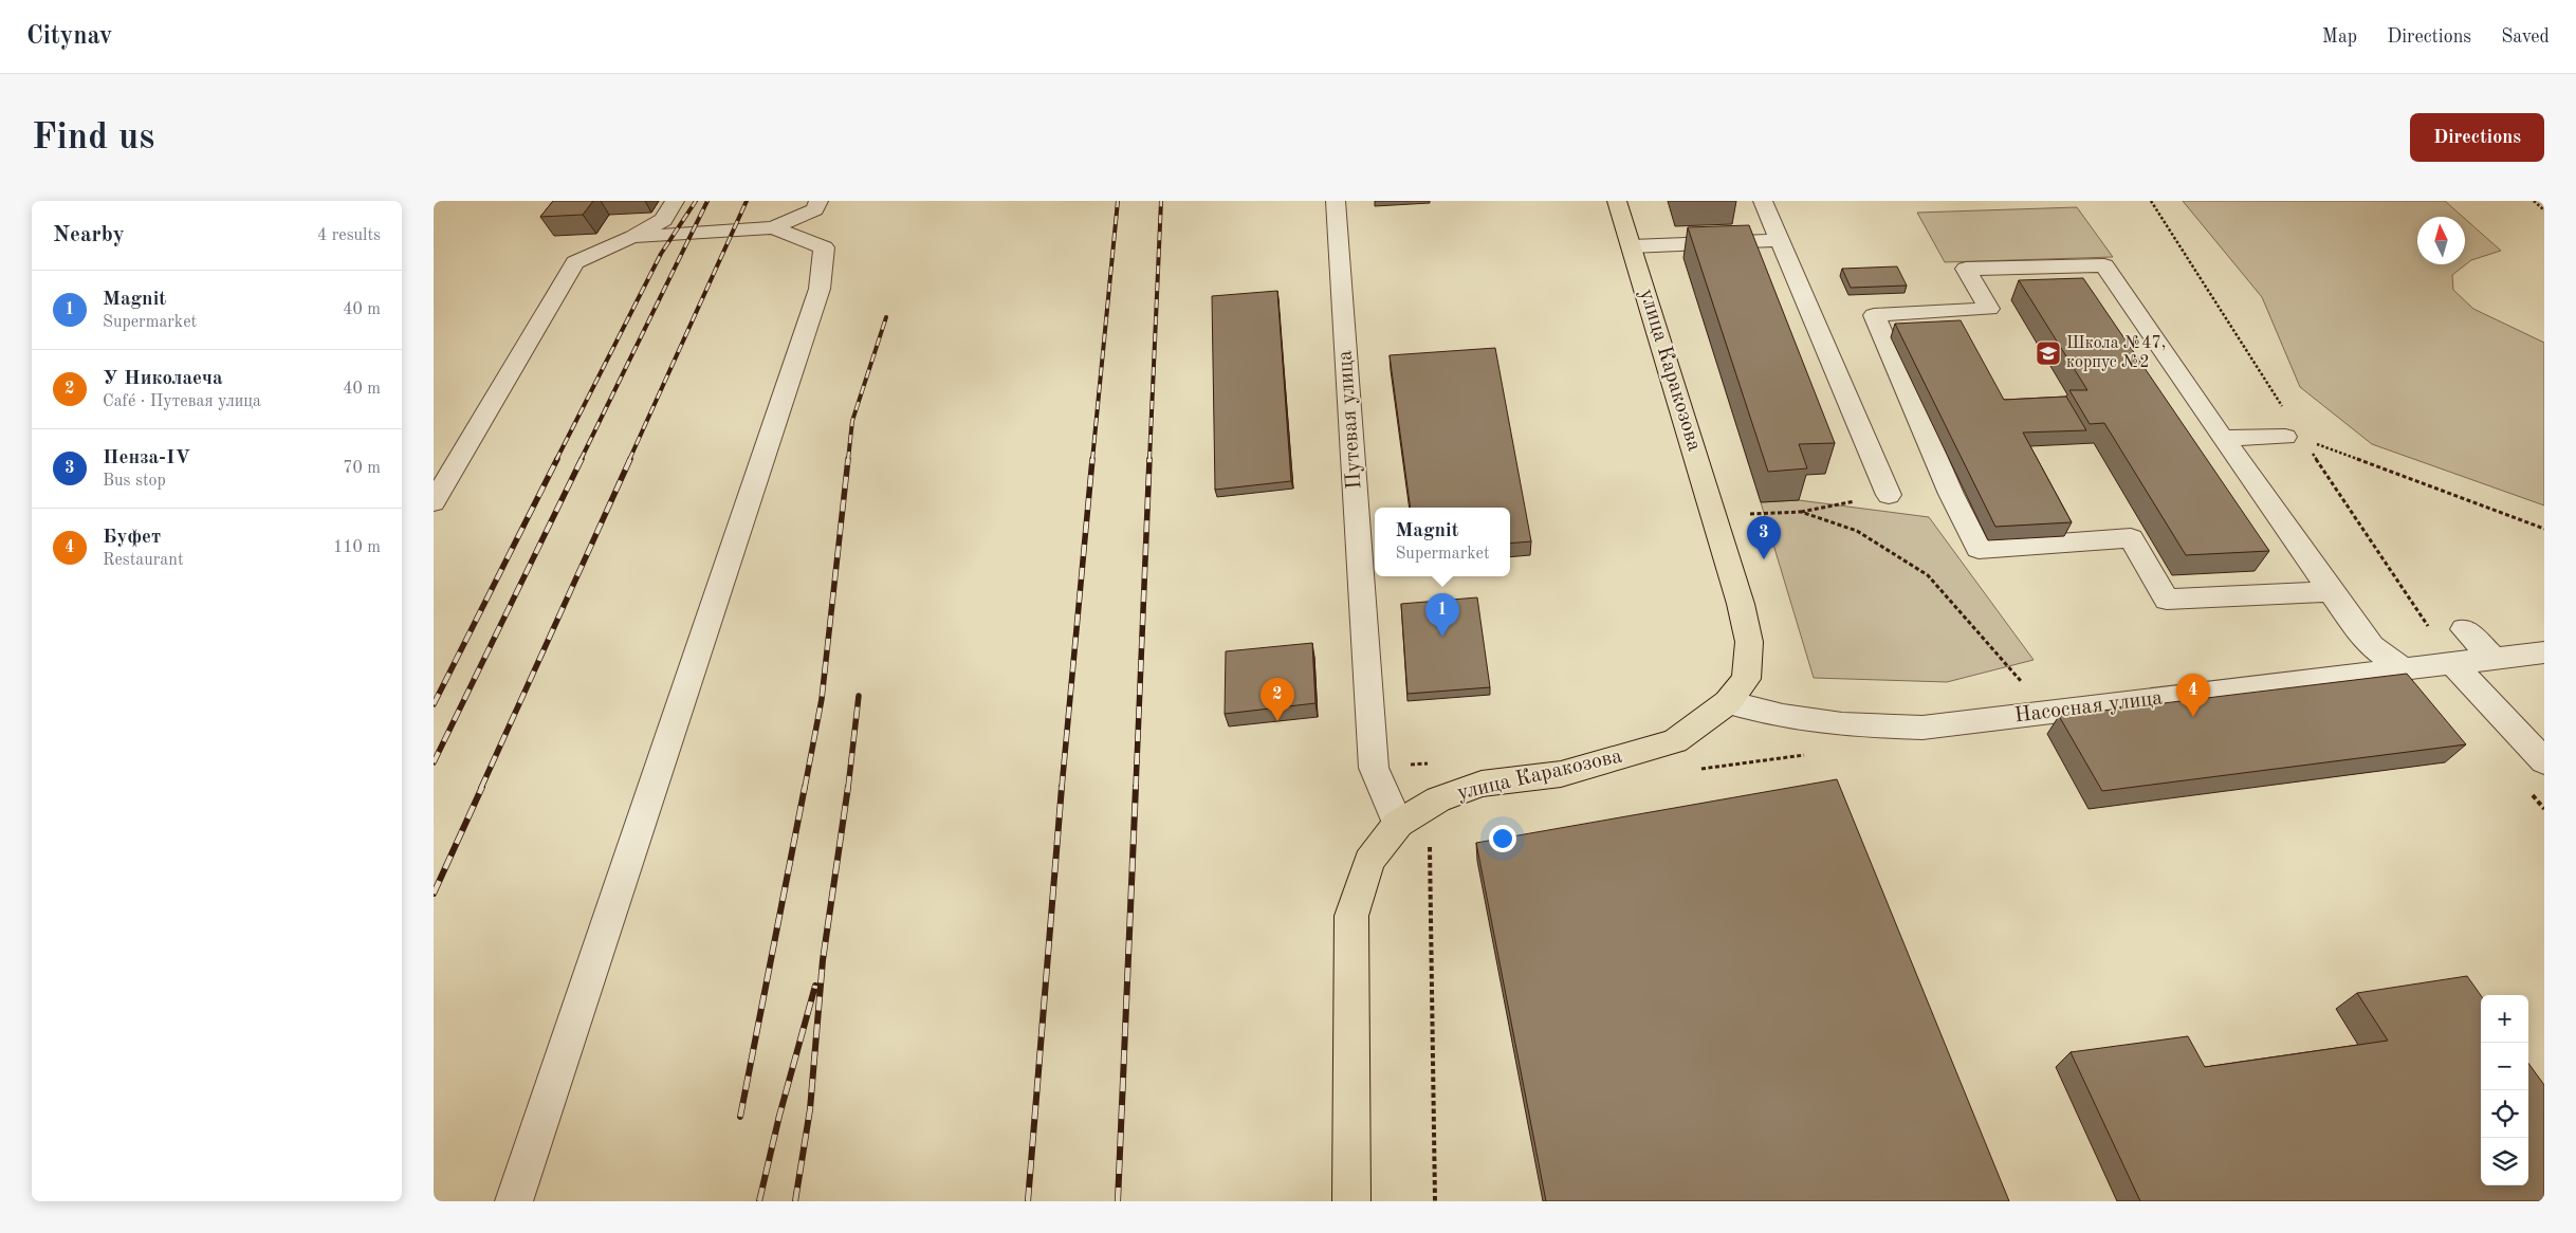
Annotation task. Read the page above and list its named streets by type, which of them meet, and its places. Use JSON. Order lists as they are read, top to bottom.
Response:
{
  "streets": {
    "main road": ["улица Каракозова"],
    "street": ["Путевая улица", "Насосная улица"]
  },
  "crossings": [
    ["улица Каракозова", "Путевая улица"],
    ["улица Каракозова", "Насосная улица"]
  ],
  "places": {
    "school or university": ["Школа №47, корпус №2"]
  },
  "north": "top",
  "page": {
    "header": "Citynav",
    "nav": ["Map", "Directions", "Saved"],
    "buttons": "Directions",
    "title": "Find us",
    "heading": ["Nearby", "4 results"],
    "list": [
      {
        "mark": "1",
        "name": "Magnit",
        "note": "Supermarket",
        "value": "40 m"
      },
      {
        "mark": "2",
        "name": "У Николаеча",
        "note": "Café · Путевая улица",
        "value": "40 m"
      },
      {
        "mark": "3",
        "name": "Пенза-IV",
        "note": "Bus stop",
        "value": "70 m"
      },
      {
        "mark": "4",
        "name": "Буфет",
        "note": "Restaurant",
        "value": "110 m"
      }
    ],
    "popup": ["Magnit", "Supermarket"],
    "pins": [
      "3",
      "1",
      "4",
      "2"
    ],
    "map_buttons": ["+", "−"]
  }
}
